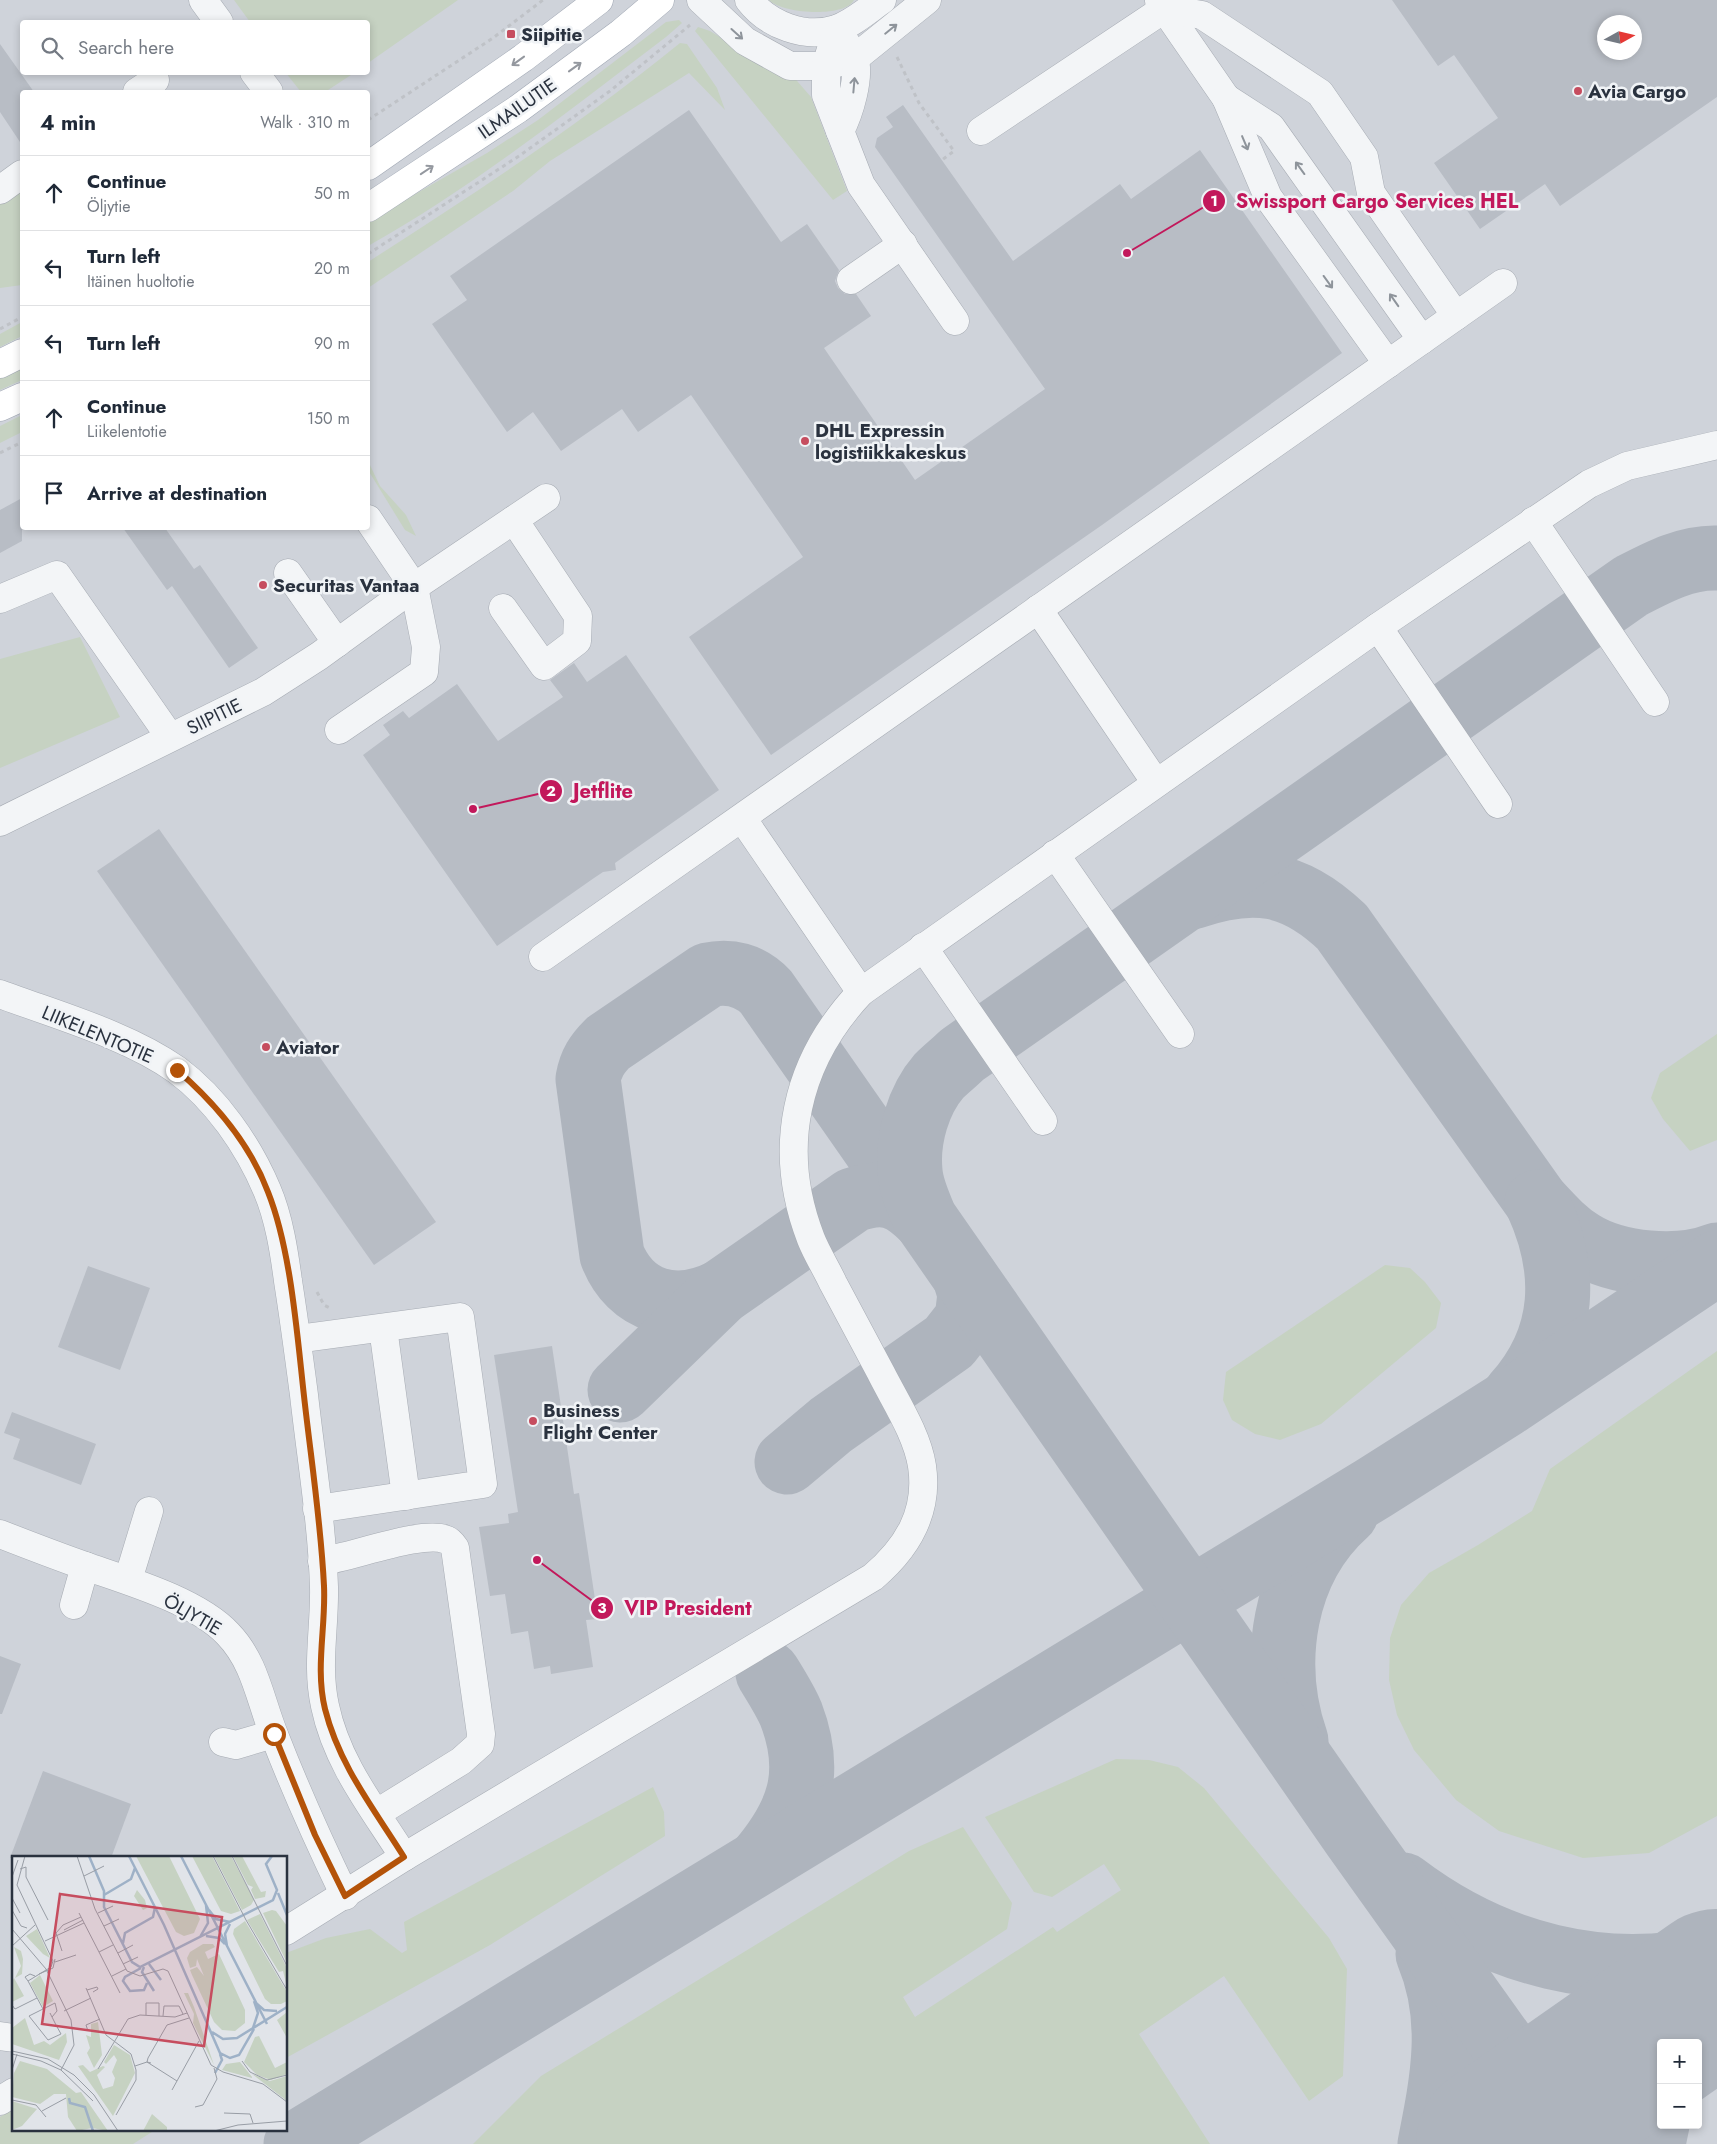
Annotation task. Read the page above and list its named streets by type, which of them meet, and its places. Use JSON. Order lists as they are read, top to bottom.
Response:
{
  "streets": {
    "main road": ["ILMAILUTIE"],
    "street": ["SIIPITIE", "LIIKELENTOTIE", "ÖLJYTIE"]
  },
  "places": {
    "transit": ["Siipitie"],
    "other": [
      "Avia Cargo",
      "Swissport Cargo Services HEL",
      "DHL Expressin logistiikkakeskus",
      "Securitas Vantaa",
      "Jetflite",
      "Aviator",
      "Business Flight Center",
      "VIP President"
    ]
  },
  "north": "right",
  "page": {
    "search": "Search here",
    "heading": ["4 min", "Walk · 310 m"],
    "list": [
      ["Continue", "Öljytie", "50 m"],
      ["Turn left", "Itäinen huoltotie", "20 m"],
      ["Turn left", "90 m"],
      ["Continue", "Liikelentotie", "150 m"],
      "Arrive at destination"
    ],
    "map_buttons": ["+", "−"]
  }
}
